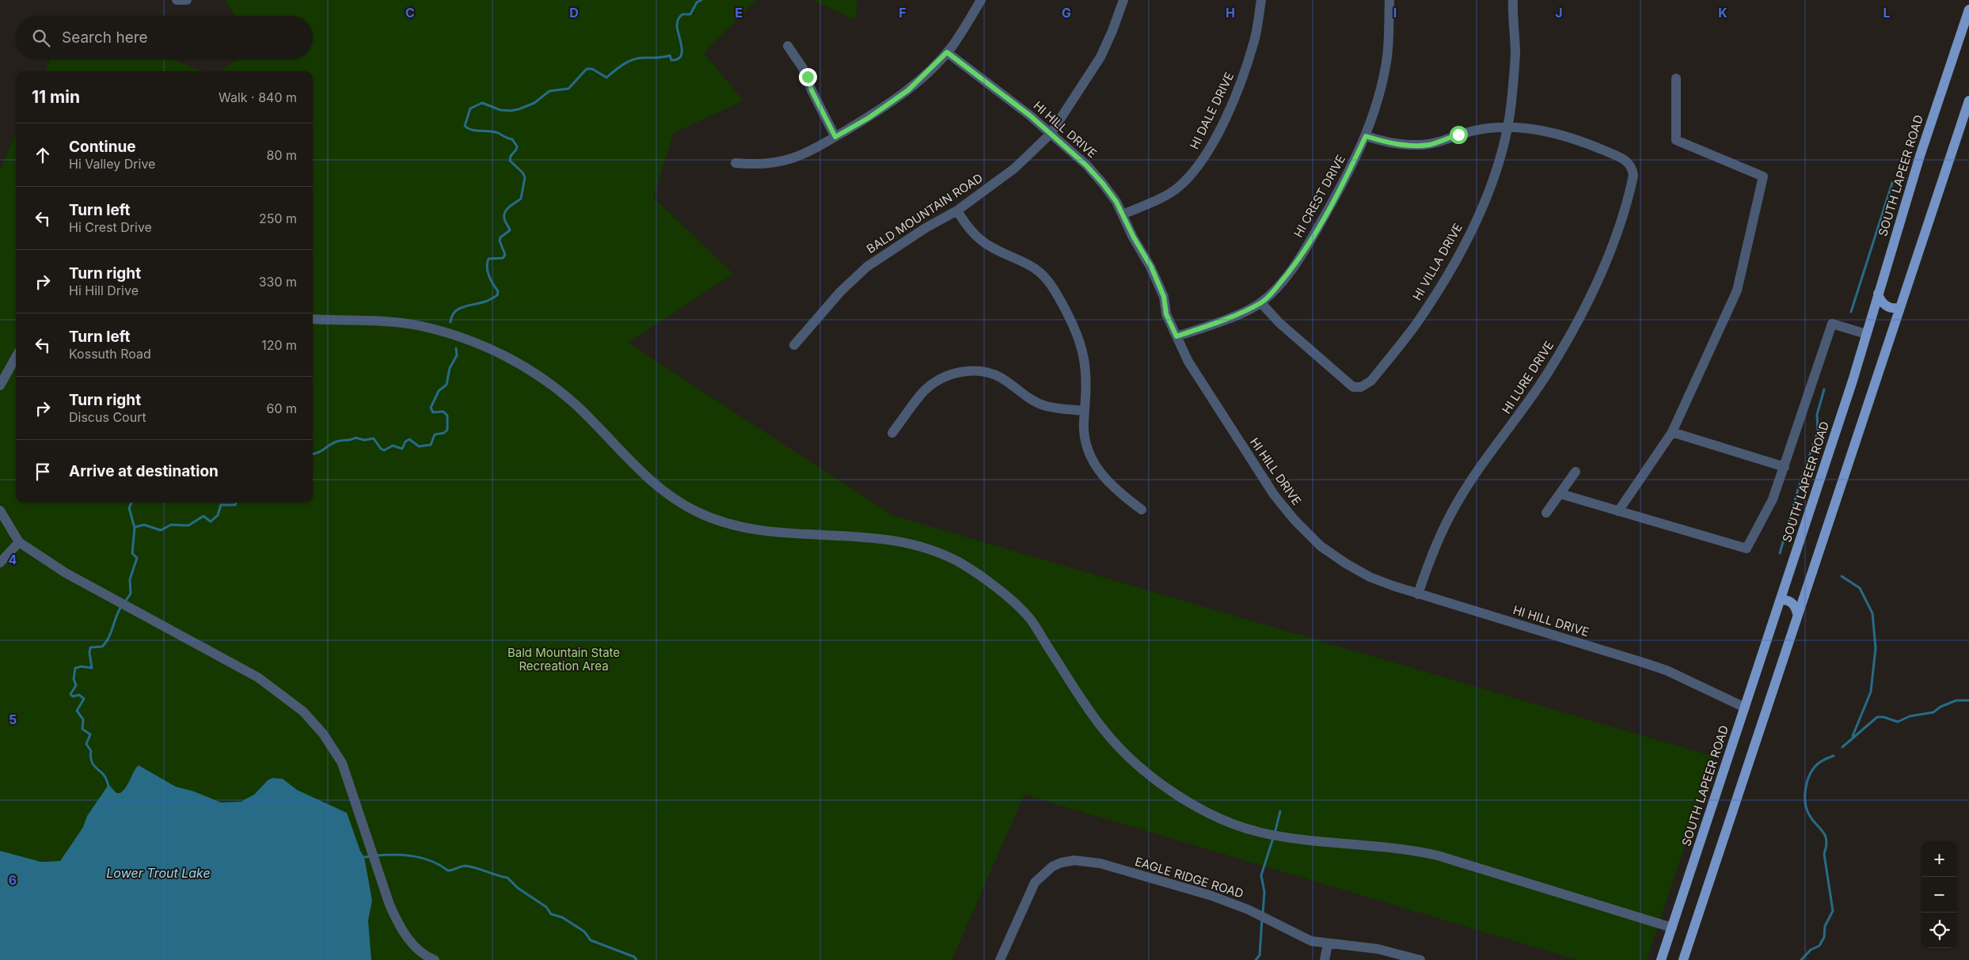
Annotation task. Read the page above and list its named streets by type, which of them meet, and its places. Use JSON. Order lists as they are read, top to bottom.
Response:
{
  "streets": {
    "main road": ["SOUTH LAPEER ROAD"],
    "street": [
      "HI DALE DRIVE",
      "HI HILL DRIVE",
      "HI CREST DRIVE",
      "BALD MOUNTAIN ROAD",
      "HI VILLA DRIVE",
      "HI LURE DRIVE",
      "EAGLE RIDGE ROAD"
    ]
  },
  "crossings": [
    ["HI DALE DRIVE", "HI HILL DRIVE"],
    ["HI HILL DRIVE", "SOUTH LAPEER ROAD"],
    ["HI HILL DRIVE", "HI CREST DRIVE"],
    ["HI HILL DRIVE", "BALD MOUNTAIN ROAD"],
    ["HI HILL DRIVE", "HI LURE DRIVE"],
    ["HI CREST DRIVE", "HI VILLA DRIVE"],
    ["HI VILLA DRIVE", "HI LURE DRIVE"]
  ],
  "water": ["Lower Trout Lake"],
  "parks": ["Bald Mountain State Recreation Area"],
  "page": {
    "search": "Search here",
    "heading": ["11 min", "Walk · 840 m"],
    "list": [
      ["Continue", "Hi Valley Drive", "80 m"],
      ["Turn left", "Hi Crest Drive", "250 m"],
      ["Turn right", "Hi Hill Drive", "330 m"],
      ["Turn left", "Kossuth Road", "120 m"],
      ["Turn right", "Discus Court", "60 m"],
      "Arrive at destination"
    ],
    "map_buttons": ["+", "−"]
  },
  "grid": {
    "columns": [
      "C",
      "D",
      "E",
      "F",
      "G",
      "H",
      "I",
      "J",
      "K",
      "L"
    ],
    "rows": ["4", "5", "6"]
  }
}
